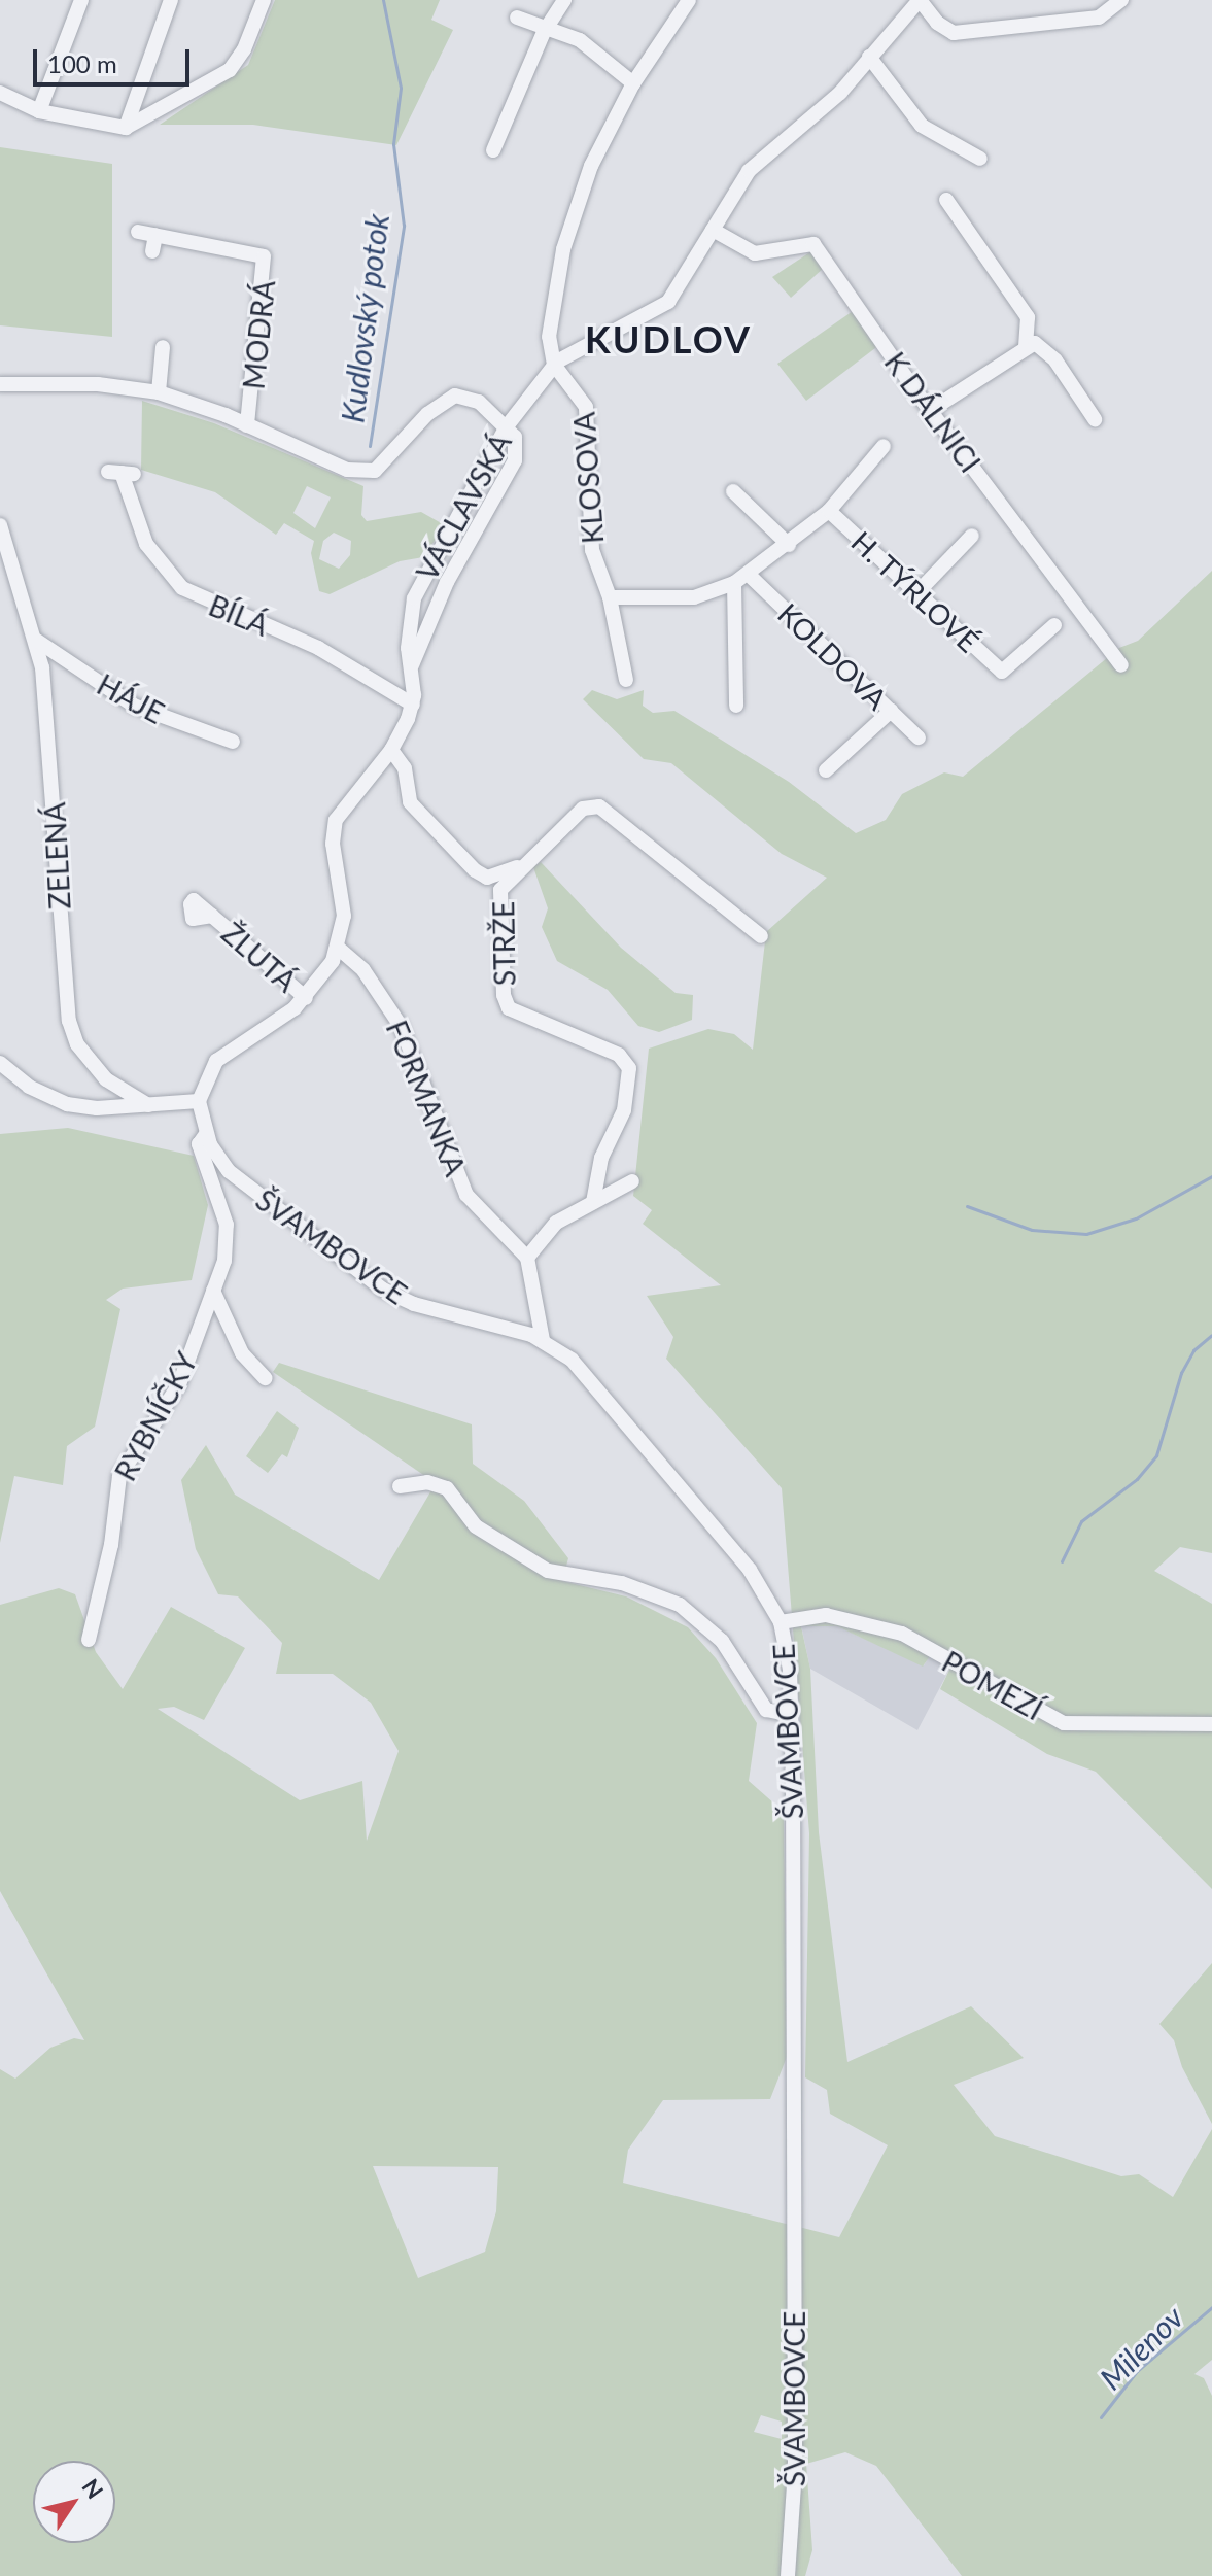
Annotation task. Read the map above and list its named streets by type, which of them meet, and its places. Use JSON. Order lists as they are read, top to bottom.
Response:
{
  "streets": {
    "street": [
      "MODRÁ",
      "K DÁLNICI",
      "KLOSOVA",
      "VÁCLAVSKÁ",
      "H. TÝRLOVÉ",
      "BÍLÁ",
      "KOLDOVA",
      "HÁJE",
      "ZELENÁ",
      "STRŽE",
      "ŽLUTÁ",
      "FORMANKA",
      "ŠVAMBOVCE",
      "RYBNÍČKY",
      "POMEZÍ"
    ]
  },
  "crossings": [
    ["MODRÁ", "VÁCLAVSKÁ"],
    ["K DÁLNICI", "VÁCLAVSKÁ"],
    ["KLOSOVA", "VÁCLAVSKÁ"],
    ["VÁCLAVSKÁ", "BÍLÁ"],
    ["VÁCLAVSKÁ", "ŽLUTÁ"],
    ["VÁCLAVSKÁ", "FORMANKA"],
    ["HÁJE", "ZELENÁ"],
    ["ŠVAMBOVCE", "RYBNÍČKY"],
    ["ŠVAMBOVCE", "POMEZÍ"]
  ],
  "districts": ["KUDLOV"],
  "water": ["Kudlovský potok", "Milenov"],
  "scale_bar": "100 m",
  "north": "top right"
}
